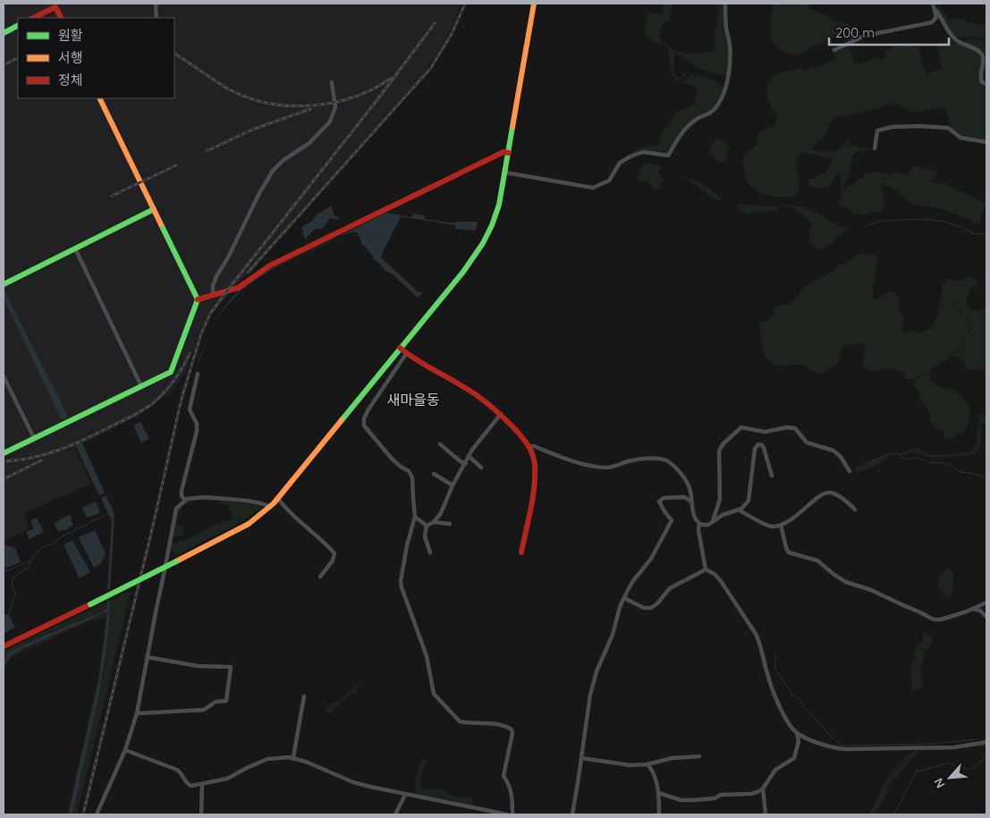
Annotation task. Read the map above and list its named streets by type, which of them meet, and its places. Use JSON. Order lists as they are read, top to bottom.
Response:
{
  "districts": ["새마을동"],
  "legend": ["원활", "서행", "정체"],
  "scale_bar": "200 m",
  "north": "bottom left"
}
